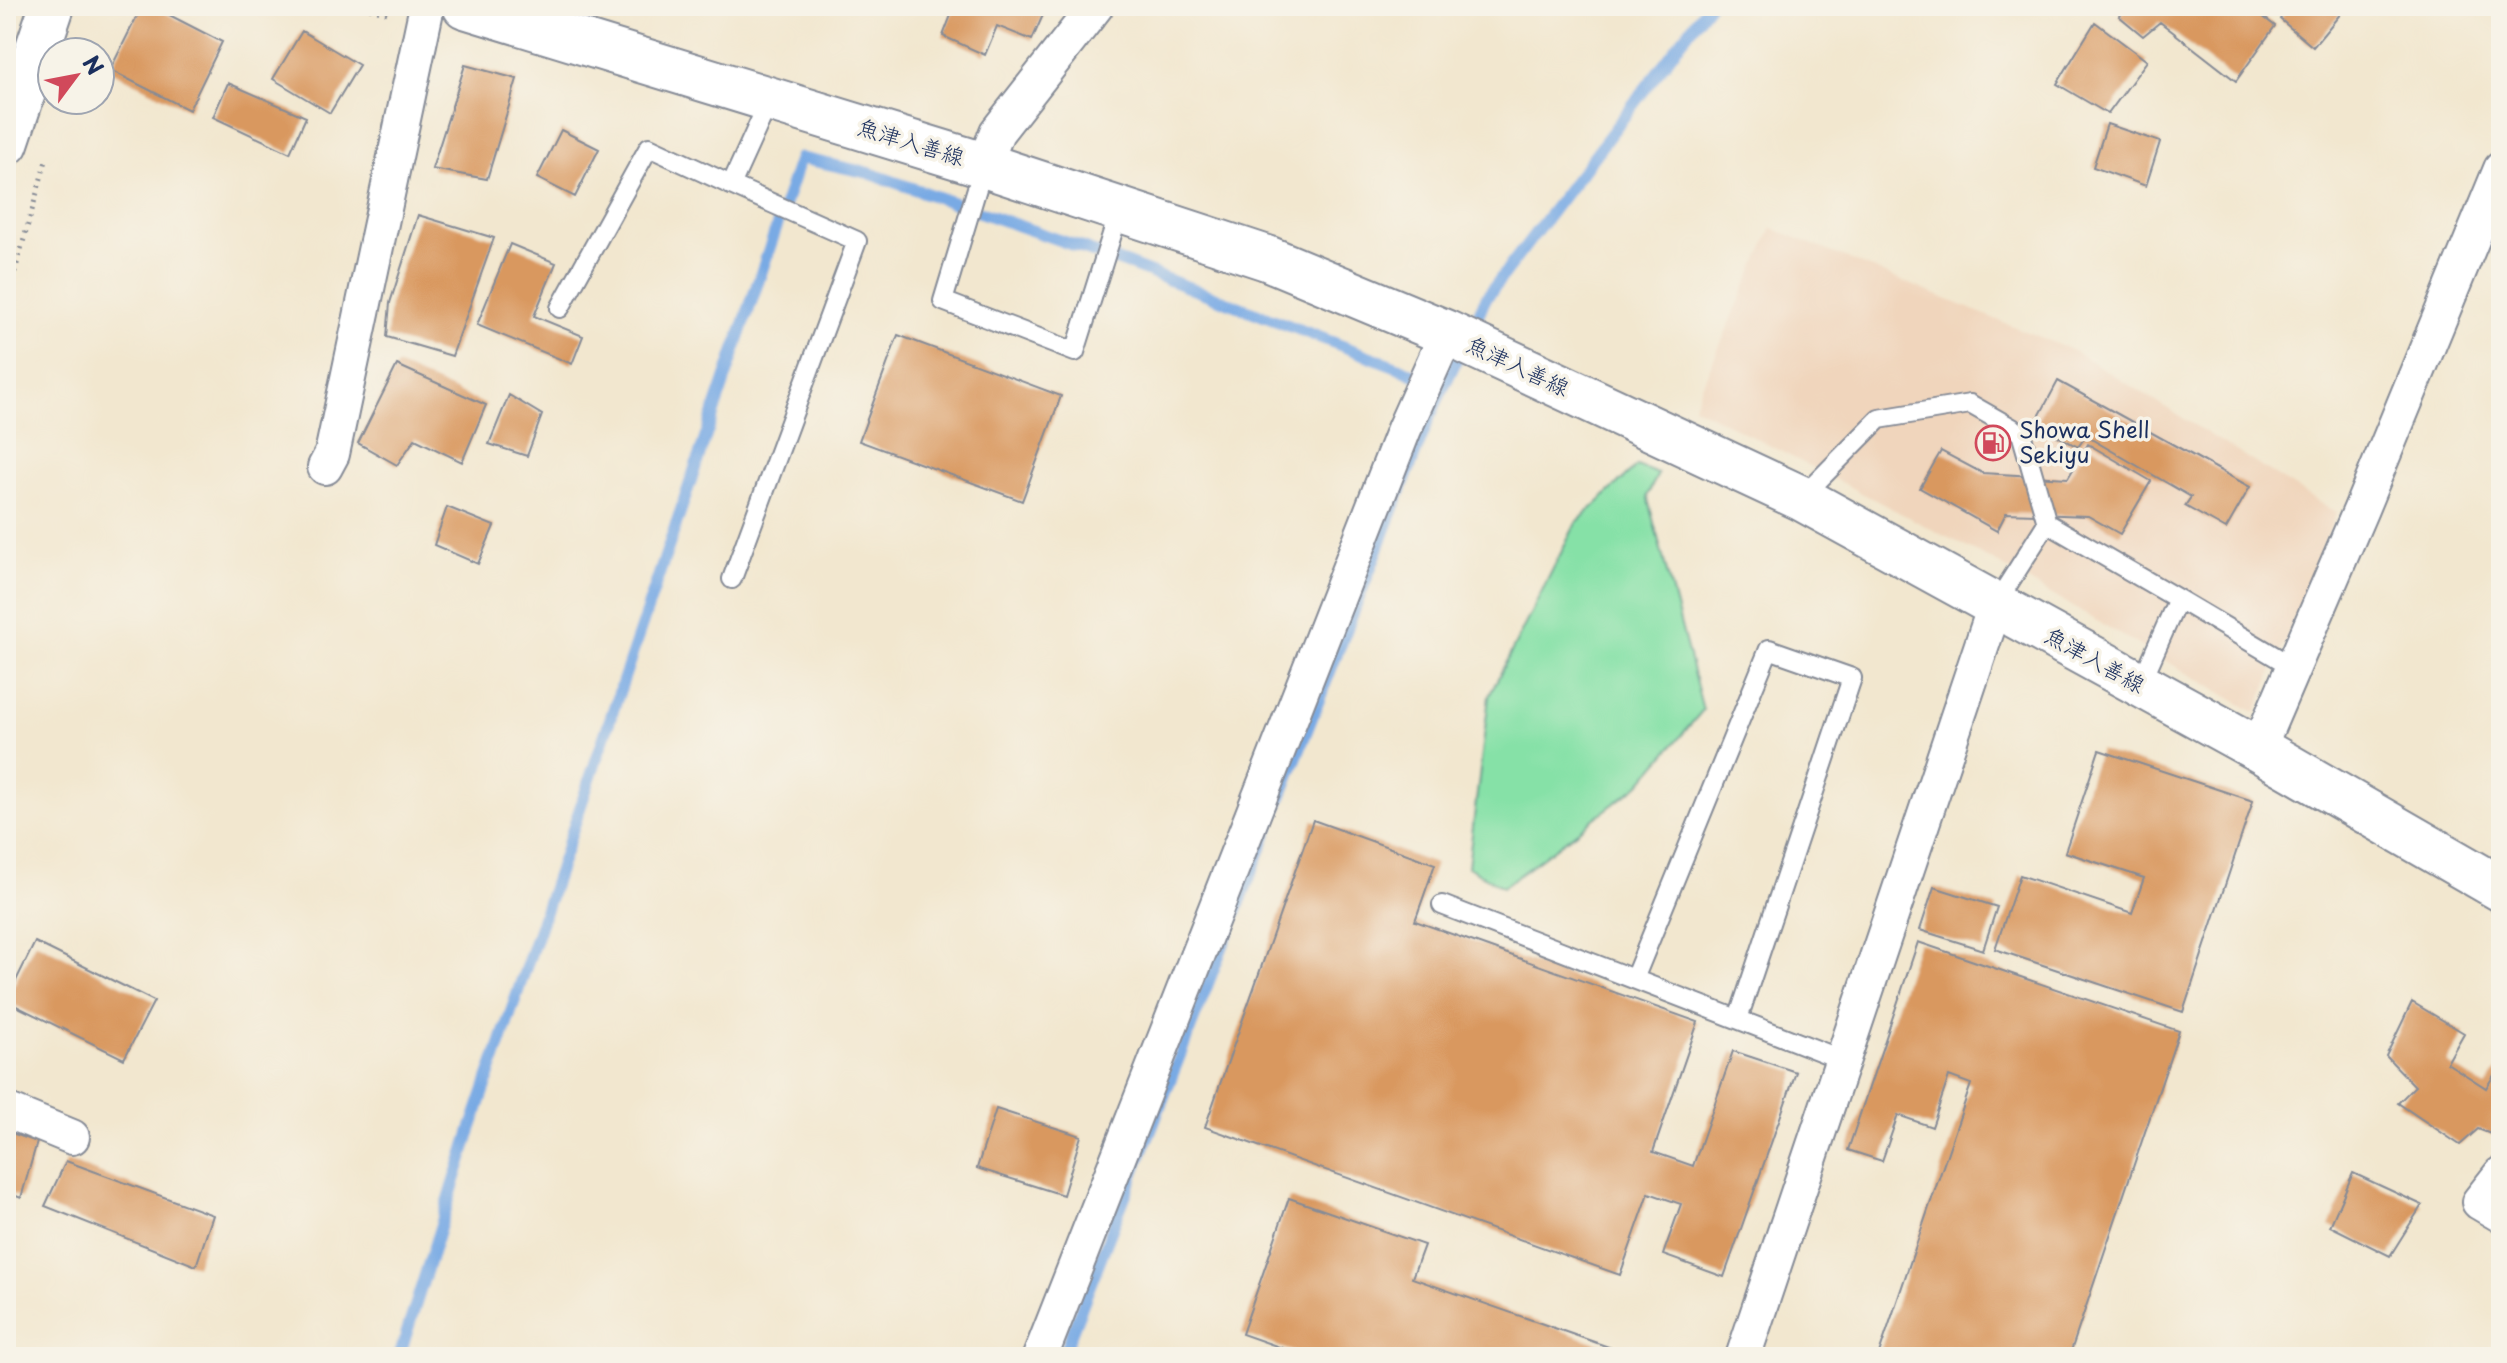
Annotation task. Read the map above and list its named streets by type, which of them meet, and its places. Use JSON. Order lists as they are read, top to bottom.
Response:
{
  "streets": {
    "main road": ["魚津入善線"]
  },
  "places": {
    "fuel station": ["Showa Shell Sekiyu"]
  },
  "north": "top right"
}
